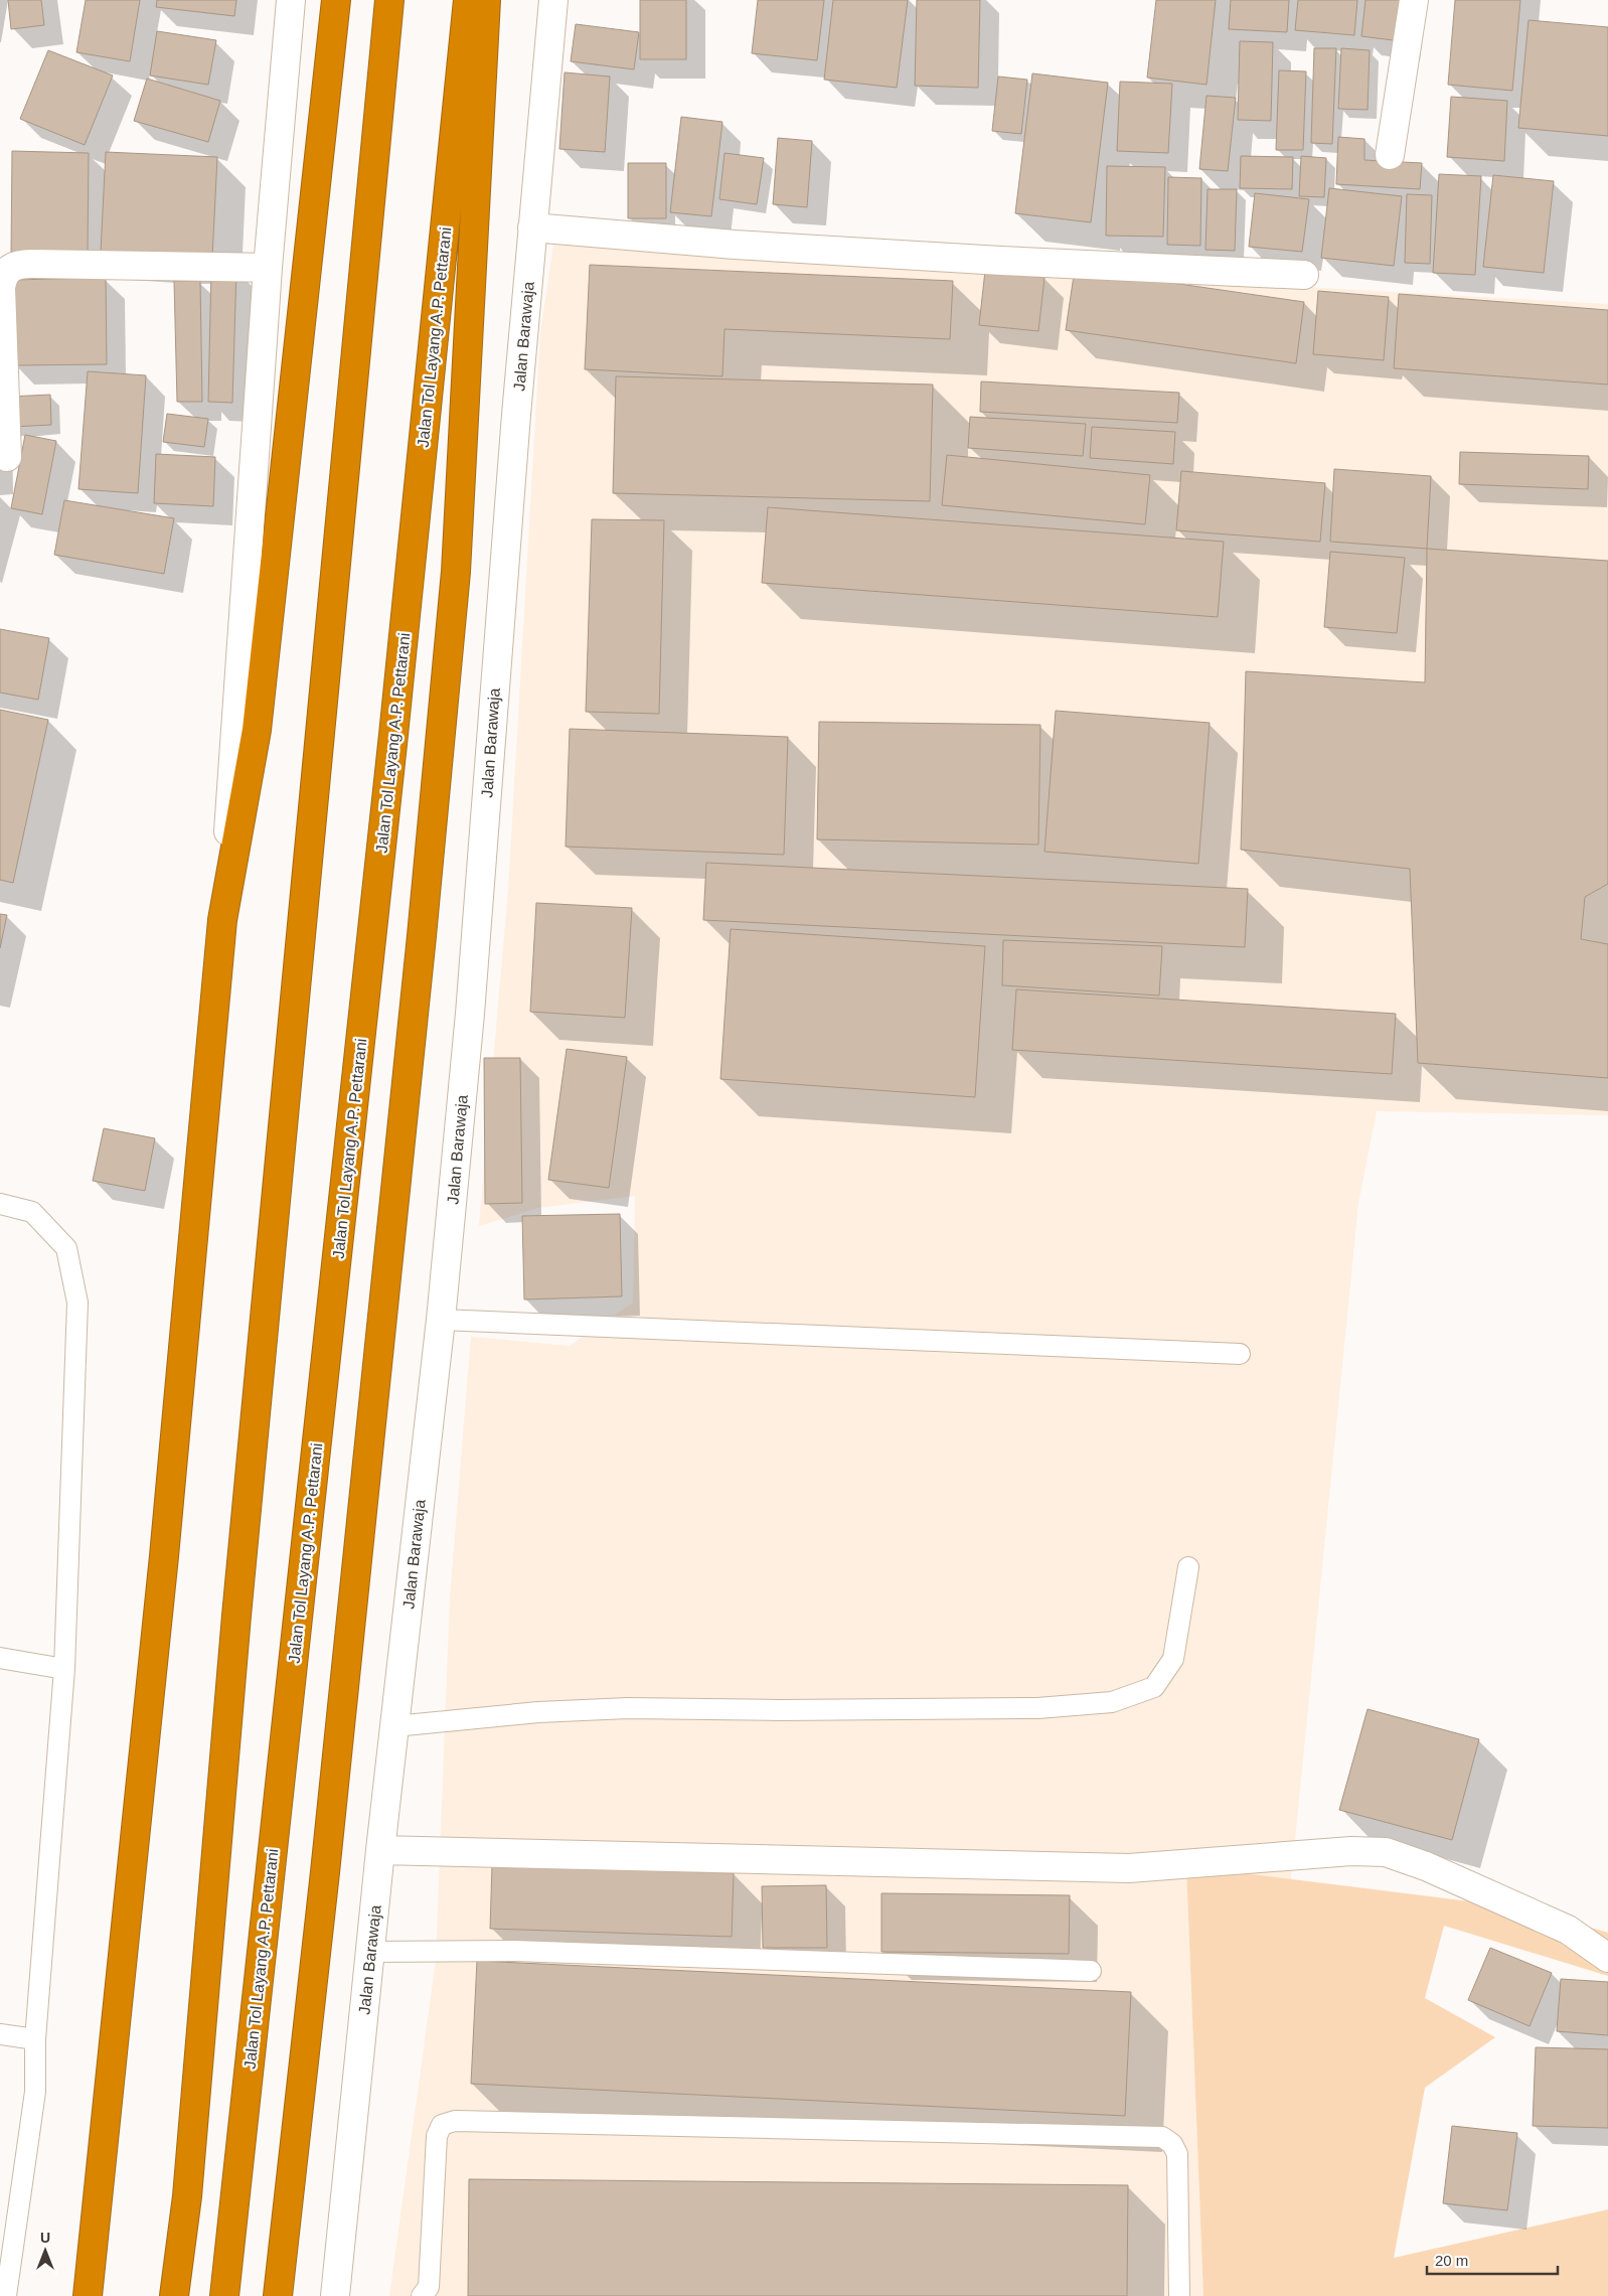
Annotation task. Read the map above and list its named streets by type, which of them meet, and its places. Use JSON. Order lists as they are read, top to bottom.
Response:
{
  "streets": {
    "highway": ["Jalan Tol Layang A.P. Pettarani"],
    "street": ["Jalan Barawaja"]
  },
  "scale_bar": "20 m",
  "north": "top"
}
